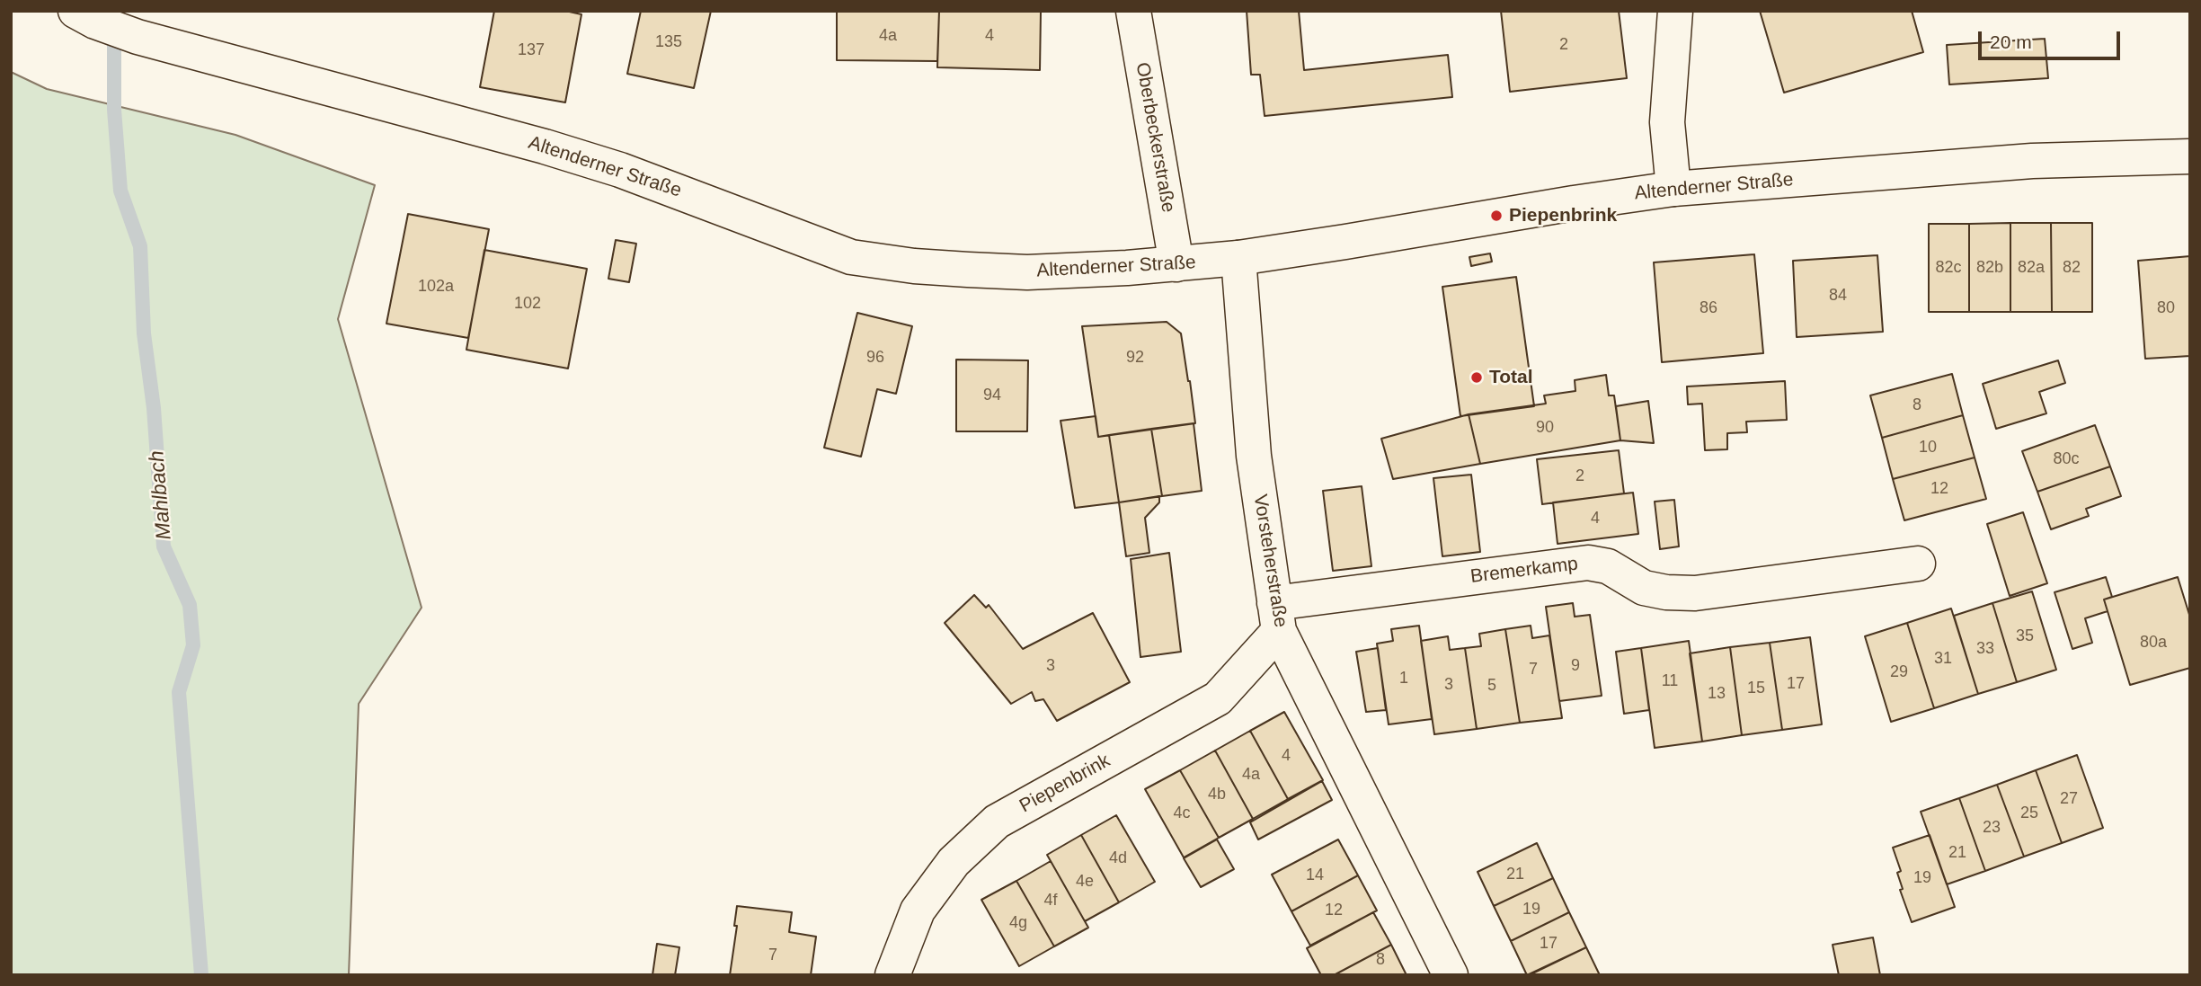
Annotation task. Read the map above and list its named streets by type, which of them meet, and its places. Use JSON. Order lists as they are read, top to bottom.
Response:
{
  "streets": {
    "street": [
      "Oberbeckerstraße",
      "Altenderner Straße",
      "Vorsteherstraße",
      "Bremerkamp",
      "Piepenbrink"
    ]
  },
  "crossings": [
    ["Oberbeckerstraße", "Altenderner Straße"],
    ["Altenderner Straße", "Vorsteherstraße"],
    ["Vorsteherstraße", "Bremerkamp"],
    ["Vorsteherstraße", "Piepenbrink"],
    ["Bremerkamp", "Piepenbrink"]
  ],
  "water": ["Mahlbach"],
  "places": ["Piepenbrink", "Total"],
  "house_numbers": [
    "4a",
    "4",
    "135",
    "2",
    "137",
    "82c",
    "82b",
    "82a",
    "82",
    "102a",
    "84",
    "102",
    "86",
    "80",
    "96",
    "92",
    "94",
    "8",
    "90",
    "10",
    "80c",
    "2",
    "12",
    "4",
    "35",
    "80a",
    "33",
    "31",
    "3",
    "9",
    "7",
    "29",
    "1",
    "11",
    "17",
    "3",
    "5",
    "15",
    "13",
    "4",
    "4a",
    "4b",
    "27",
    "4c",
    "25",
    "23",
    "21",
    "4d",
    "21",
    "14",
    "19",
    "4e",
    "4f",
    "19",
    "12",
    "4g",
    "17",
    "7",
    "8"
  ],
  "scale_bar": "20 m"
}
